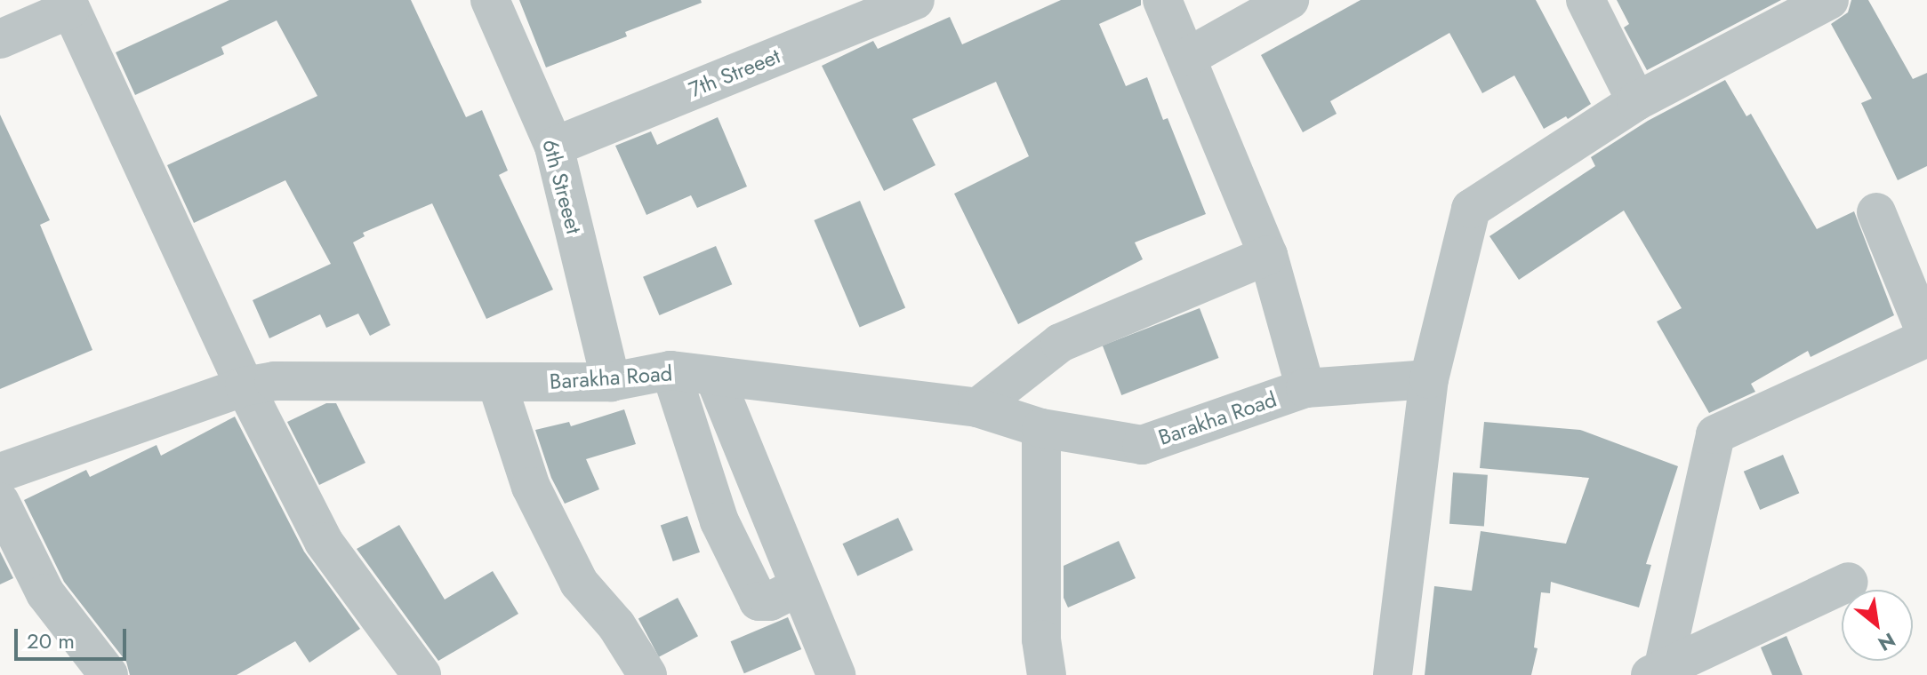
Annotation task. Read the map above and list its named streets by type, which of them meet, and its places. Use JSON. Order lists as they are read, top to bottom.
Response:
{
  "streets": {
    "street": ["7th Streeet", "6th Streeet", "Barakha Road"]
  },
  "crossings": [
    ["7th Streeet", "6th Streeet"],
    ["6th Streeet", "Barakha Road"]
  ],
  "scale_bar": "20 m",
  "north": "bottom right"
}
